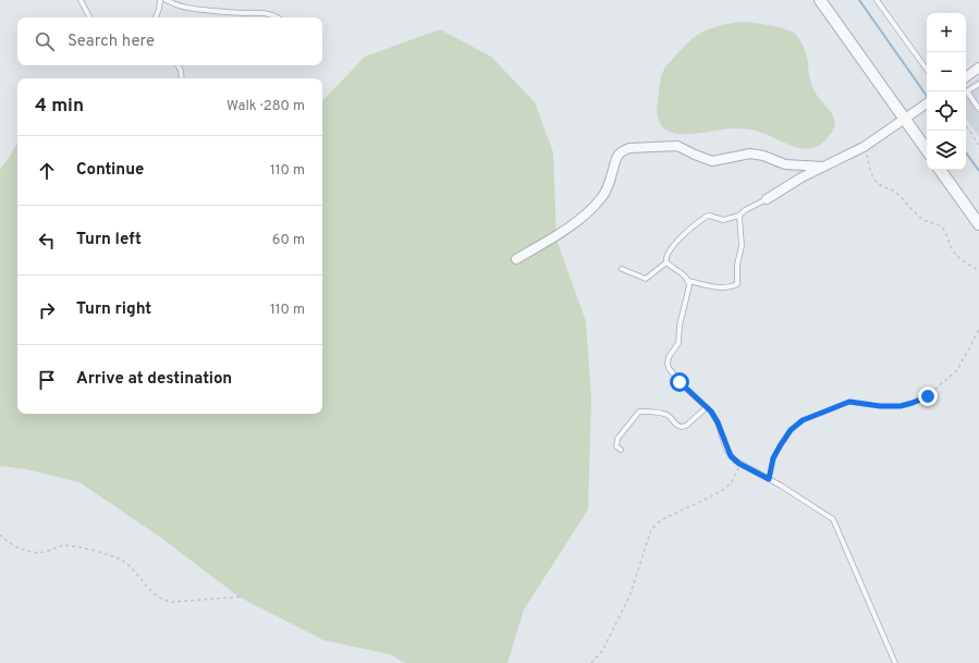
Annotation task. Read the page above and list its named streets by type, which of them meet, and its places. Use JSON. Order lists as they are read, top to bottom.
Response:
{
  "page": {
    "map_buttons": ["+", "−"],
    "search": "Search here",
    "heading": ["4 min", "Walk · 280 m"],
    "list": [
      ["Continue", "110 m"],
      ["Turn left", "60 m"],
      ["Turn right", "110 m"],
      "Arrive at destination"
    ]
  }
}
